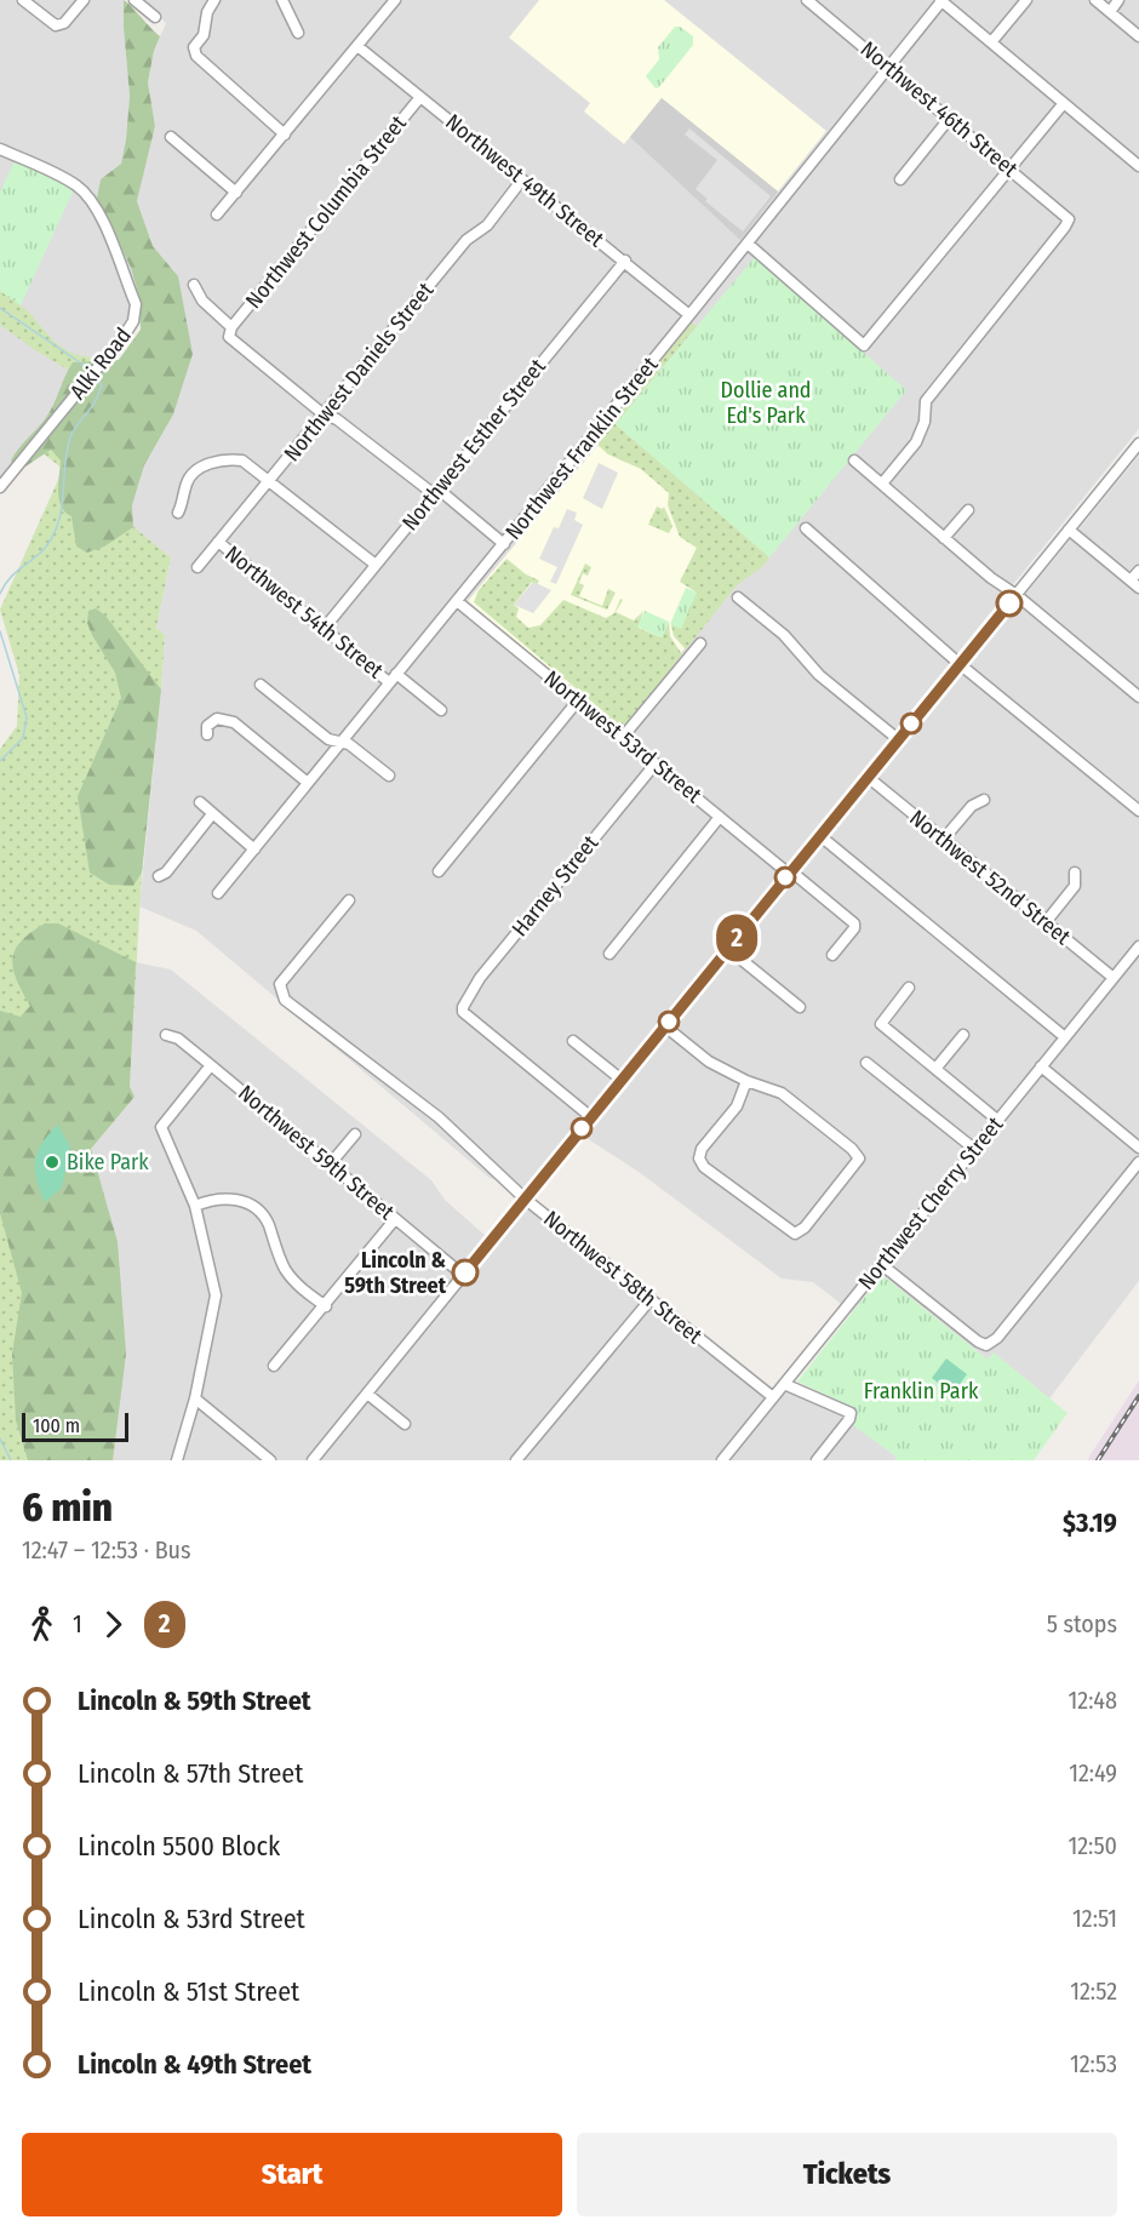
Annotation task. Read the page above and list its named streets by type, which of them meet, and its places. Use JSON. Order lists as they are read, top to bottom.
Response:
{
  "streets": {
    "street": [
      "Northwest 46th Street",
      "Northwest 49th Street",
      "Northwest Columbia Street",
      "Alki Road",
      "Northwest Daniels Street",
      "Northwest Esther Street",
      "Northwest Franklin Street",
      "Northwest 54th Street",
      "Northwest 53rd Street",
      "Northwest 52nd Street",
      "Harney Street",
      "Northwest 59th Street",
      "Northwest Cherry Street",
      "Northwest 58th Street"
    ]
  },
  "crossings": [
    ["Northwest 46th Street", "Northwest Franklin Street"],
    ["Northwest 49th Street", "Northwest Columbia Street"],
    ["Northwest 49th Street", "Northwest Daniels Street"],
    ["Northwest 49th Street", "Northwest Esther Street"],
    ["Northwest 49th Street", "Northwest Franklin Street"],
    ["Northwest Daniels Street", "Northwest 54th Street"],
    ["Northwest Esther Street", "Northwest 54th Street"],
    ["Northwest Franklin Street", "Northwest 54th Street"],
    ["Northwest Franklin Street", "Northwest 53rd Street"],
    ["Northwest 53rd Street", "Harney Street"],
    ["Northwest 52nd Street", "Northwest Cherry Street"],
    ["Northwest Cherry Street", "Northwest 58th Street"]
  ],
  "parks": ["Dollie and Ed's Park", "Franklin Park"],
  "places": ["Bike Park", "Lincoln & 59th Street"],
  "lines": ["bus line 2"],
  "scale_bar": "100 m",
  "page": {
    "on_map": "2",
    "scale": "100 m",
    "heading": ["6 min", "12:47 – 12:53 · Bus", "$3.19"],
    "legs": ["1", "2", "5 stops"],
    "list": [
      {
        "name": "Lincoln & 59th Street",
        "value": "12:48"
      },
      {
        "name": "Lincoln & 57th Street",
        "value": "12:49"
      },
      {
        "name": "Lincoln 5500 Block",
        "value": "12:50"
      },
      {
        "name": "Lincoln & 53rd Street",
        "value": "12:51"
      },
      {
        "name": "Lincoln & 51st Street",
        "value": "12:52"
      },
      {
        "name": "Lincoln & 49th Street",
        "value": "12:53"
      }
    ],
    "buttons": ["Start", "Tickets"]
  }
}
